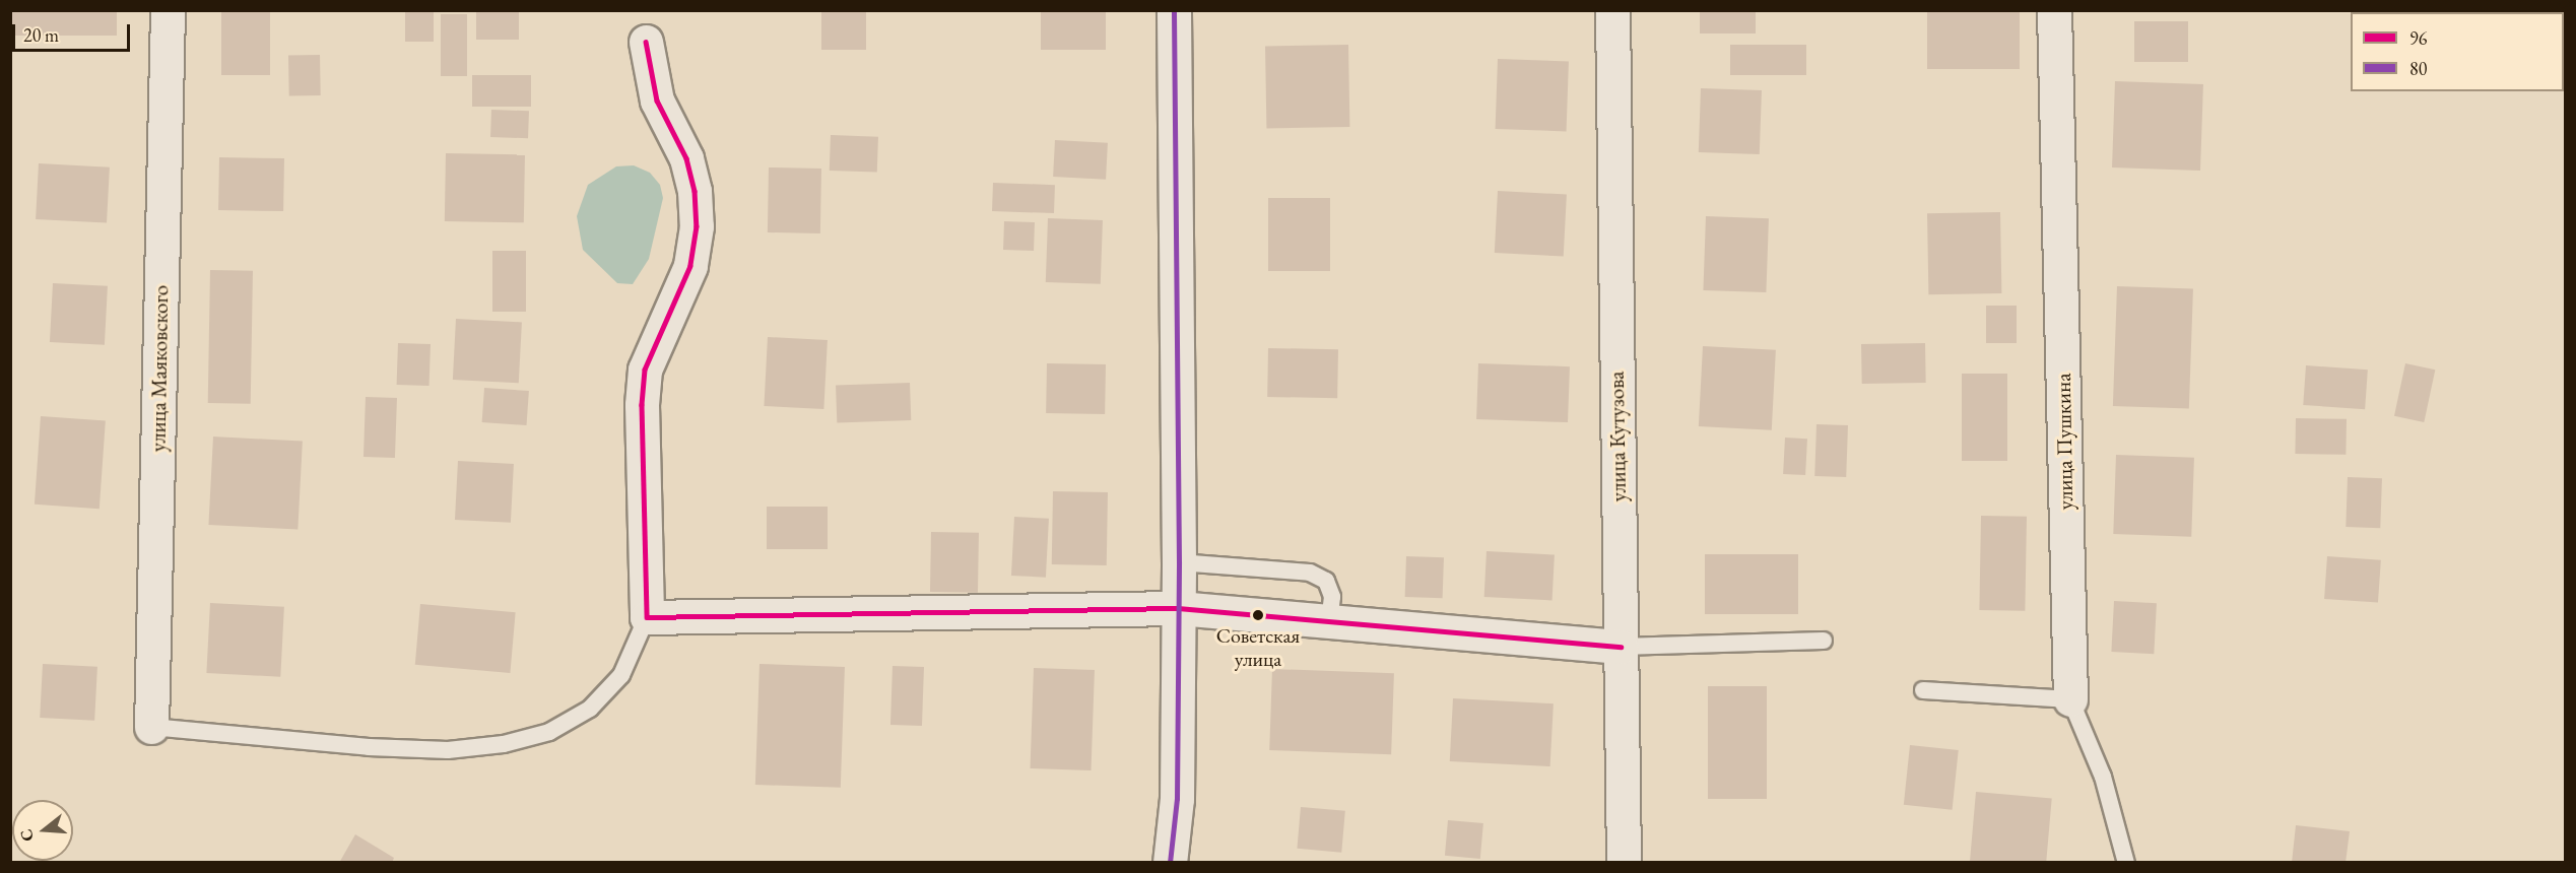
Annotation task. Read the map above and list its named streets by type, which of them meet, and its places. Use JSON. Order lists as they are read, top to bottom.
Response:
{
  "streets": {
    "street": ["улица Маяковского", "улица Кутузова", "улица Пушкина"]
  },
  "places": ["Советская улица"],
  "lines": ["transit line 80", "transit line 96"],
  "legend": ["96", "80"],
  "scale_bar": "20 m",
  "north": "left"
}
